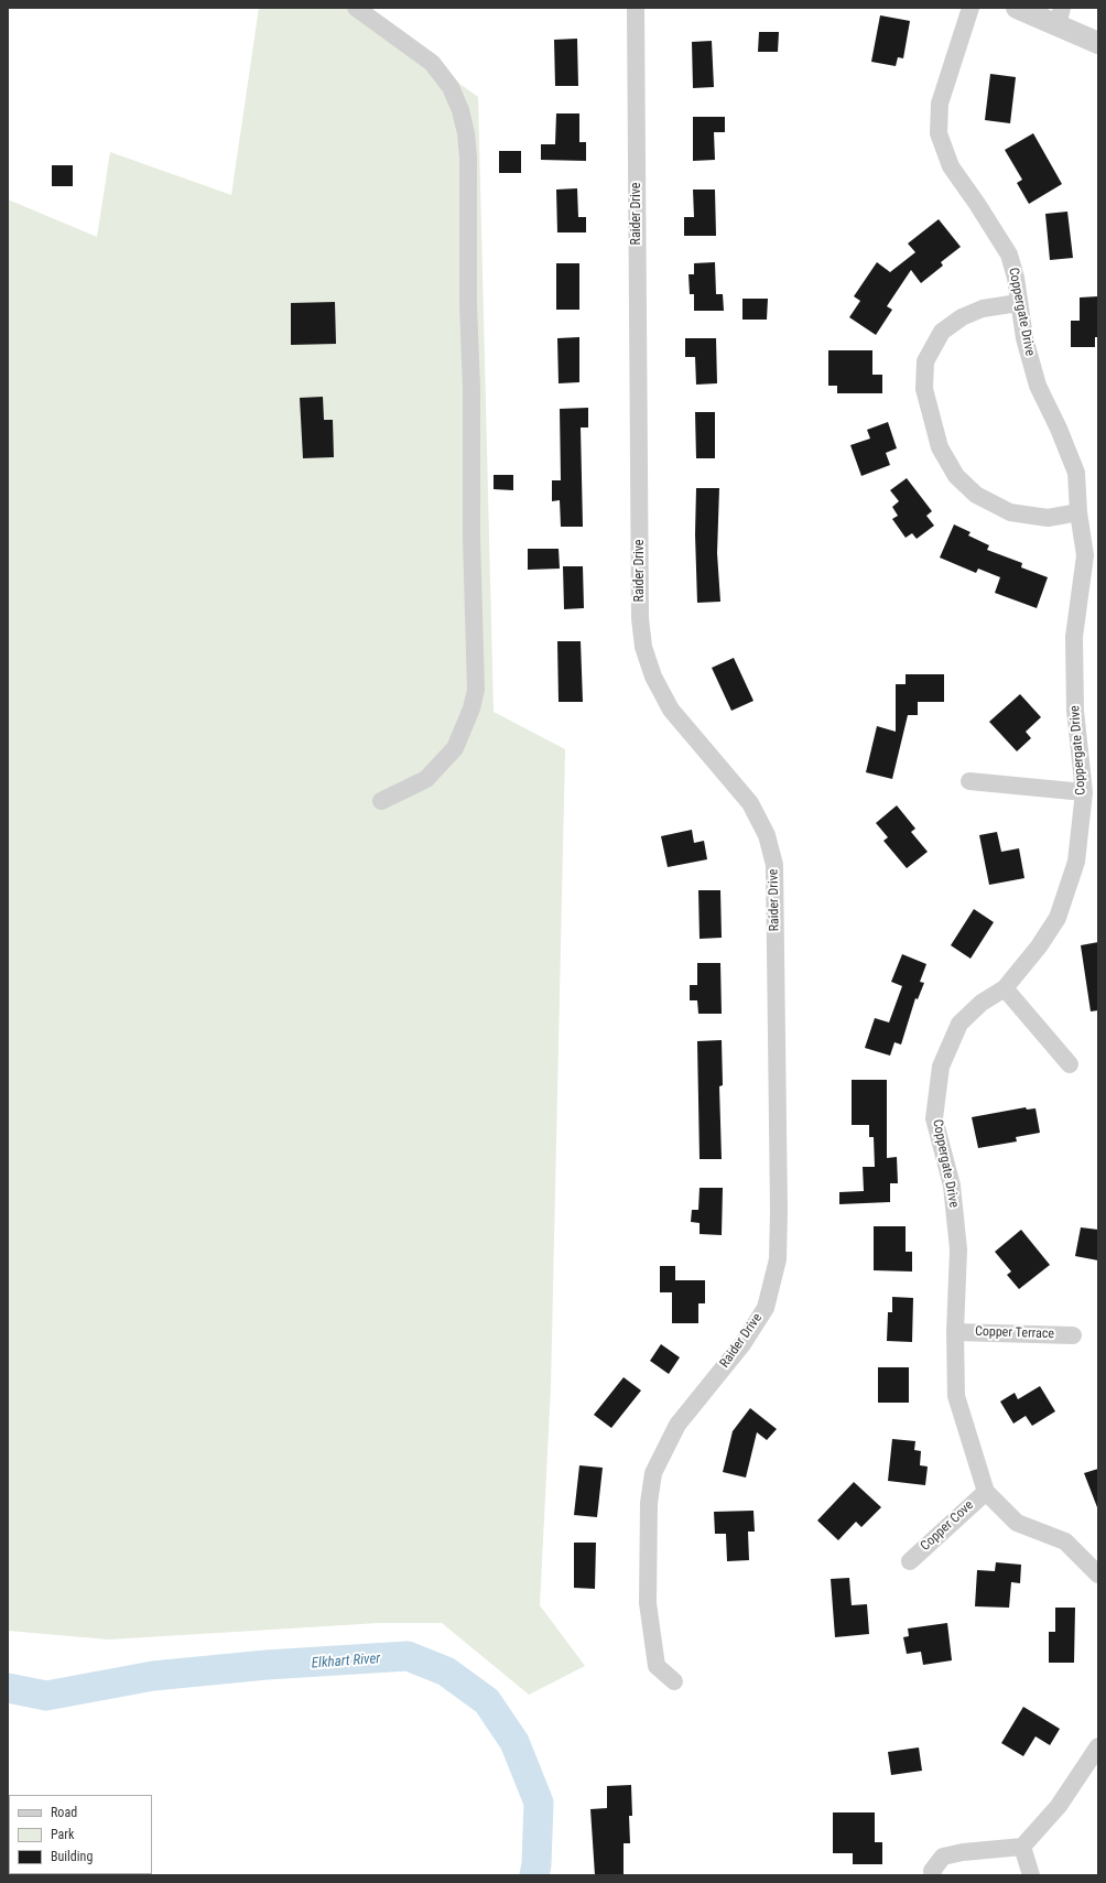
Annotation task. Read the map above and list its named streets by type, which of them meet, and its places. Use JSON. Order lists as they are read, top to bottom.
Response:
{
  "streets": {
    "street": [
      "Raider Drive",
      "Coppergate Drive",
      "Copper Terrace",
      "Copper Cove"
    ]
  },
  "crossings": [
    ["Coppergate Drive", "Copper Terrace"],
    ["Coppergate Drive", "Copper Cove"]
  ],
  "water": ["Elkhart River"],
  "legend": ["Road", "Park", "Building"]
}
